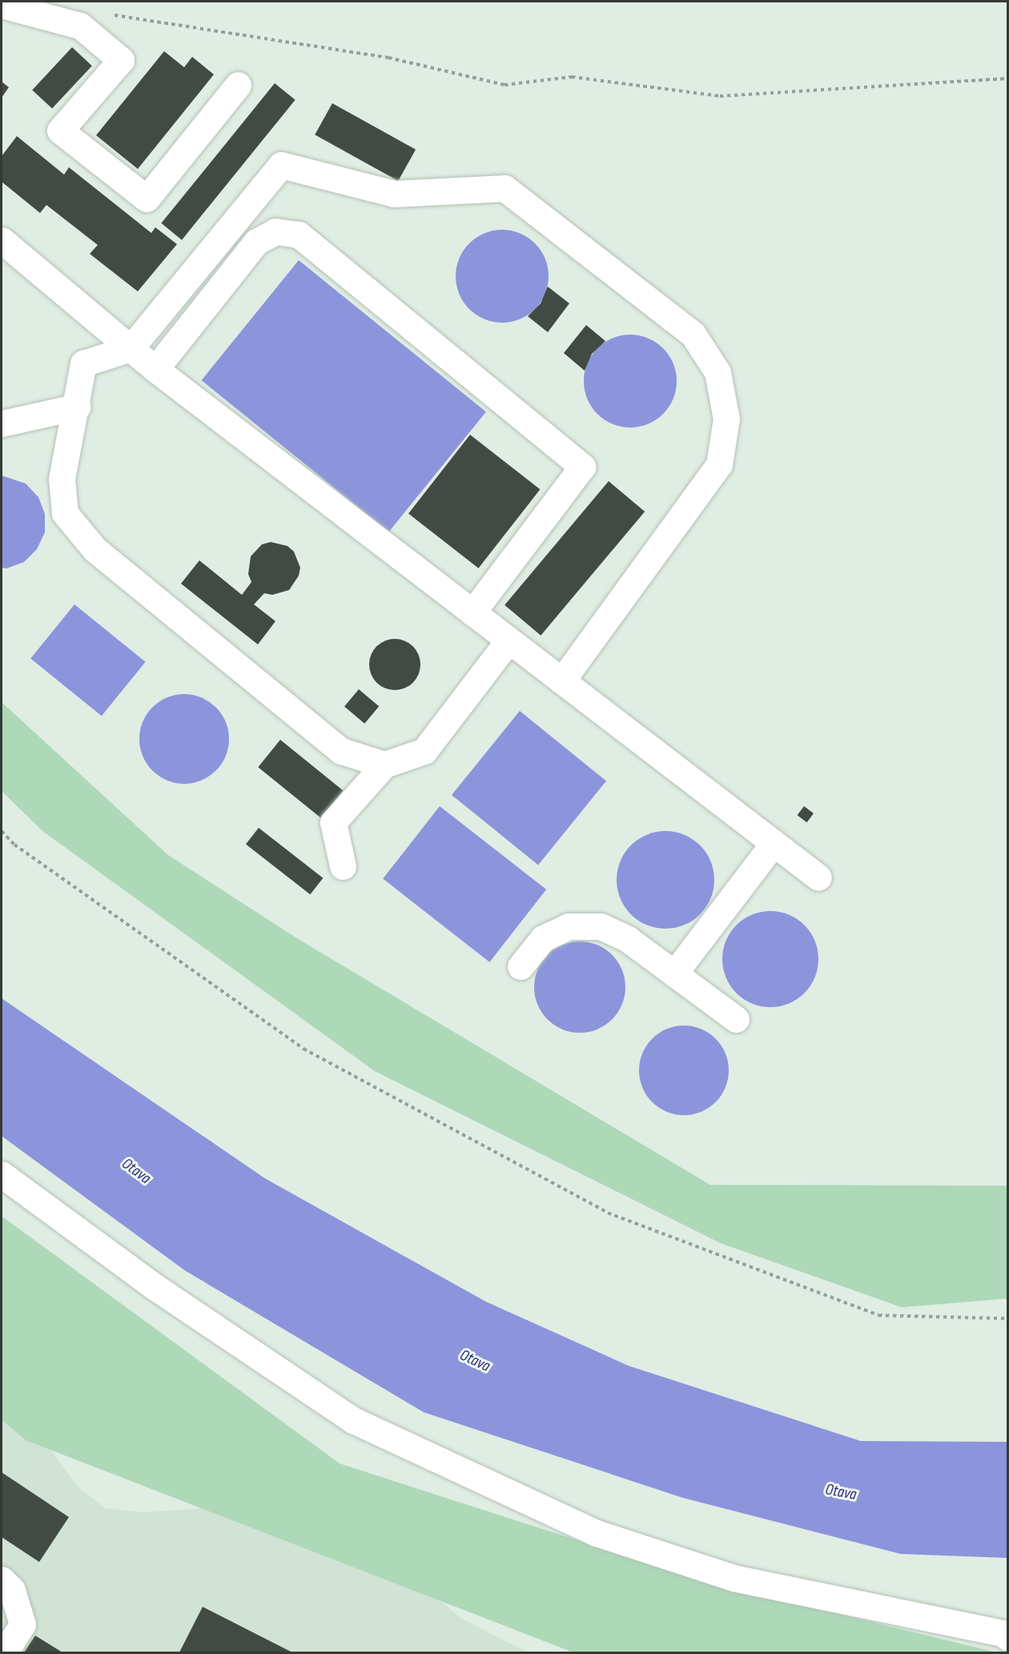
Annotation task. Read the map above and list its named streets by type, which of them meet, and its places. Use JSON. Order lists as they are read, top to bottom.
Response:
{
  "water": ["Otava"]
}
